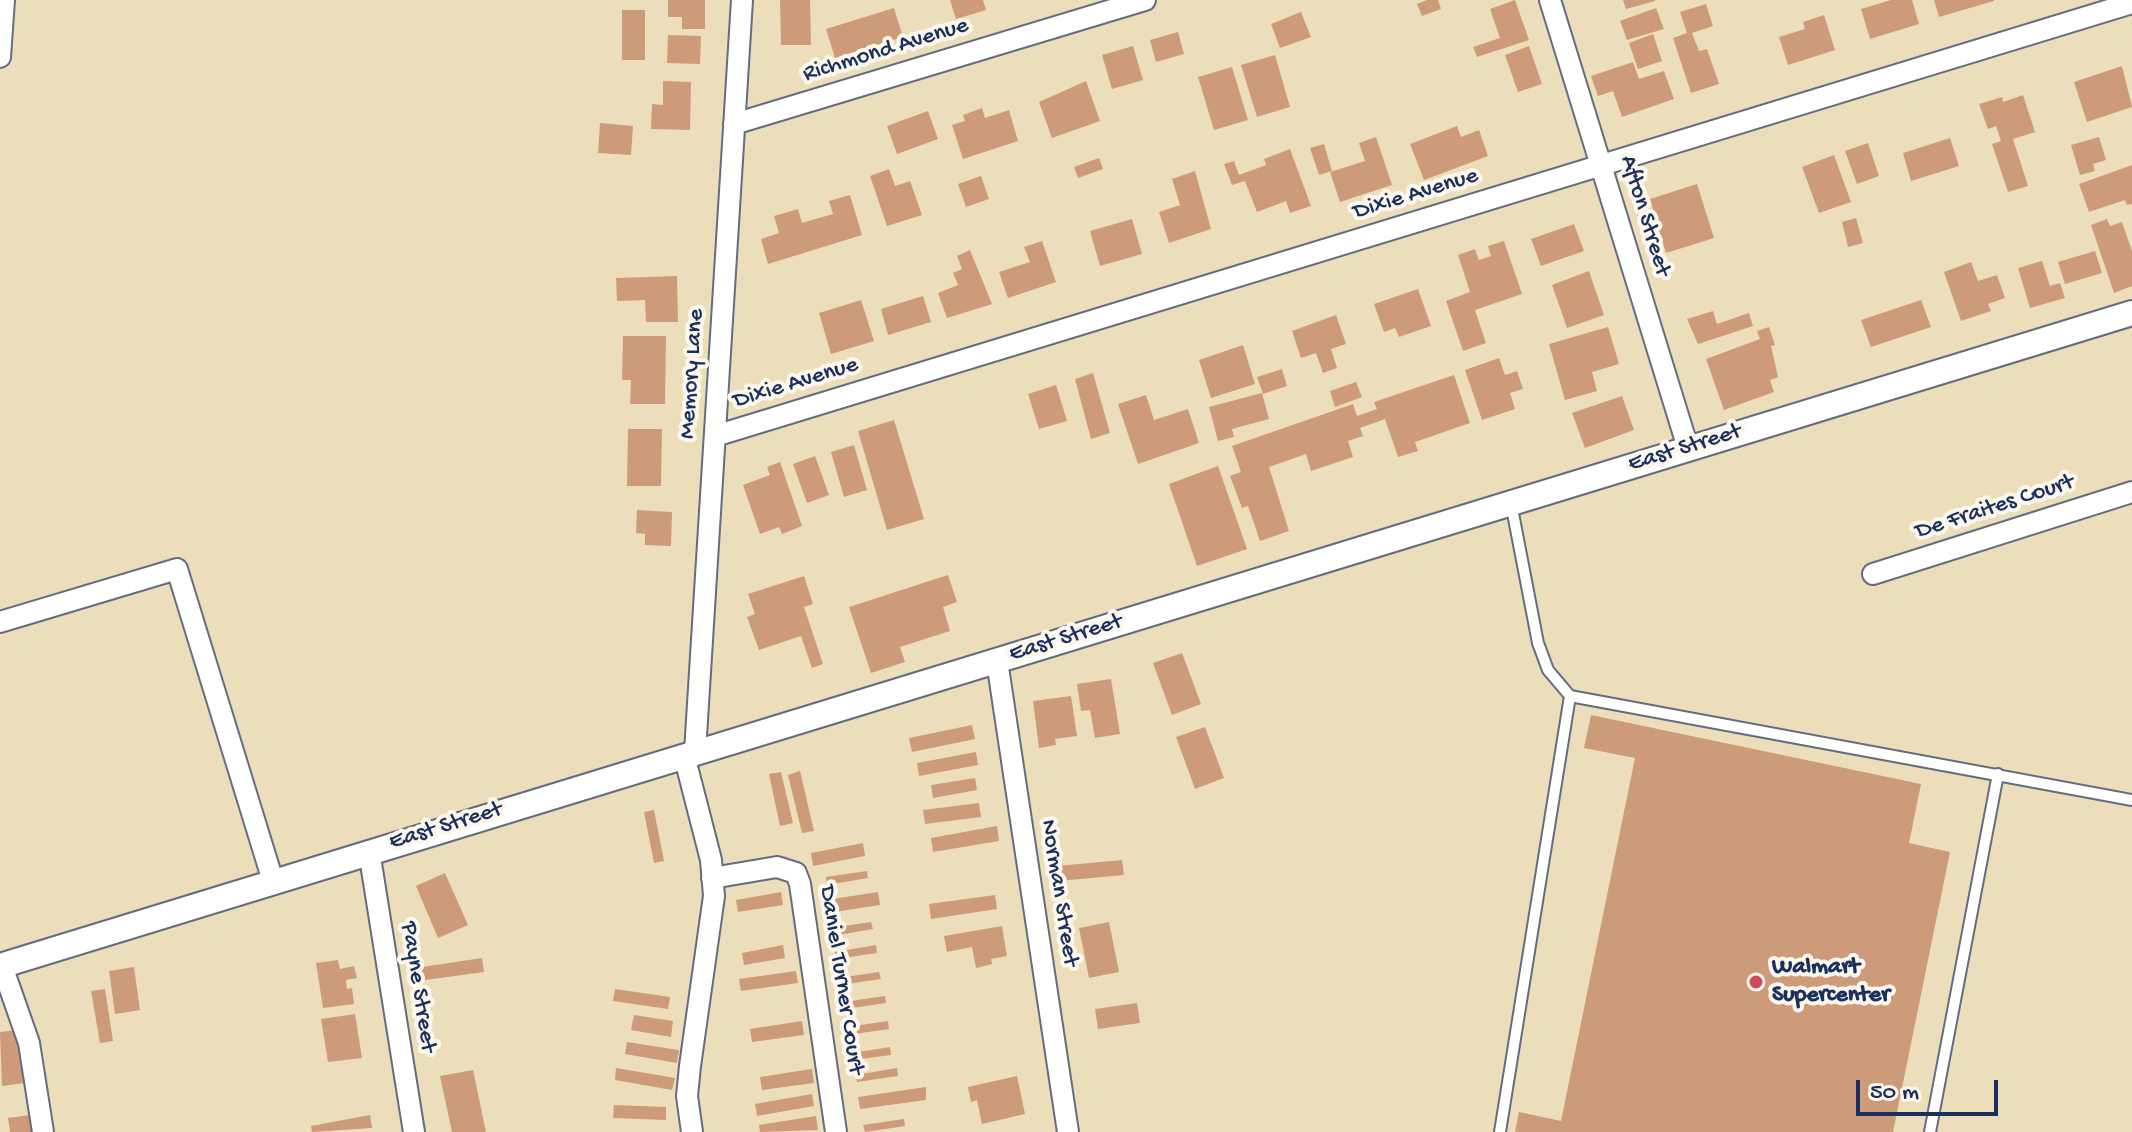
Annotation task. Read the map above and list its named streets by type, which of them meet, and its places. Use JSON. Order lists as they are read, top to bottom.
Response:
{
  "streets": {
    "street": [
      "Richmond Avenue",
      "Dixie Avenue",
      "Afton Street",
      "Memory Lane",
      "East Street",
      "De Fraites Court",
      "Norman Street",
      "Daniel Turner Court",
      "Payne Street"
    ]
  },
  "crossings": [
    ["Richmond Avenue", "Memory Lane"],
    ["Dixie Avenue", "Afton Street"],
    ["Dixie Avenue", "Memory Lane"],
    ["Afton Street", "East Street"],
    ["Memory Lane", "East Street"],
    ["East Street", "Norman Street"],
    ["East Street", "Payne Street"]
  ],
  "places": ["Walmart Supercenter"],
  "scale_bar": "50 m"
}
